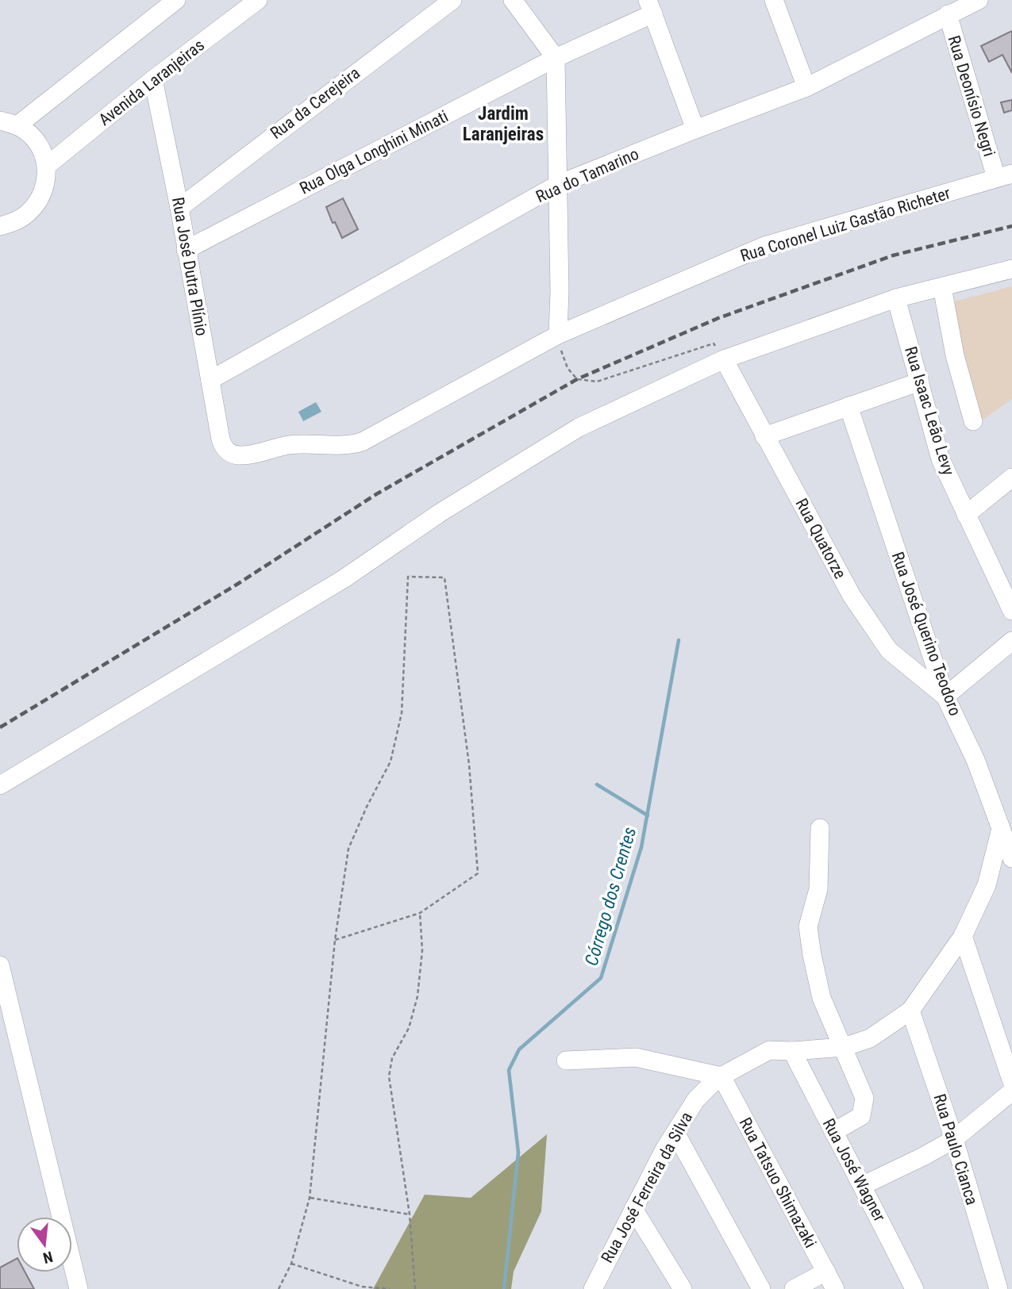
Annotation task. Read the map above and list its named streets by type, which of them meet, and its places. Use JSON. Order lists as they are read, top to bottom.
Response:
{
  "streets": {
    "street": [
      "Avenida Laranjeiras",
      "Rua Deonísio Negri",
      "Rua da Cerejeira",
      "Rua Olga Longhini Minati",
      "Rua do Tamarino",
      "Rua Coronel Luiz Gastão Richeter",
      "Rua José Dutra Plínio",
      "Rua Isaac Leão Levy",
      "Rua Quatorze",
      "Rua José Querino Teodoro",
      "Rua Paulo Cianca",
      "Rua José Wagner",
      "Rua Tatsuo Shimazaki",
      "Rua José Ferreira da Silva"
    ]
  },
  "crossings": [
    ["Avenida Laranjeiras", "Rua José Dutra Plínio"],
    ["Rua Deonísio Negri", "Rua do Tamarino"],
    ["Rua Deonísio Negri", "Rua Coronel Luiz Gastão Richeter"],
    ["Rua da Cerejeira", "Rua José Dutra Plínio"],
    ["Rua Olga Longhini Minati", "Rua José Dutra Plínio"],
    ["Rua do Tamarino", "Rua José Dutra Plínio"],
    ["Rua Coronel Luiz Gastão Richeter", "Rua José Dutra Plínio"],
    ["Rua Quatorze", "Rua José Querino Teodoro"],
    ["Rua José Querino Teodoro", "Rua José Ferreira da Silva"],
    ["Rua Paulo Cianca", "Rua José Ferreira da Silva"],
    ["Rua José Wagner", "Rua José Ferreira da Silva"],
    ["Rua Tatsuo Shimazaki", "Rua José Ferreira da Silva"]
  ],
  "districts": ["Jardim Laranjeiras"],
  "water": ["Córrego dos Crentes"],
  "north": "bottom"
}
